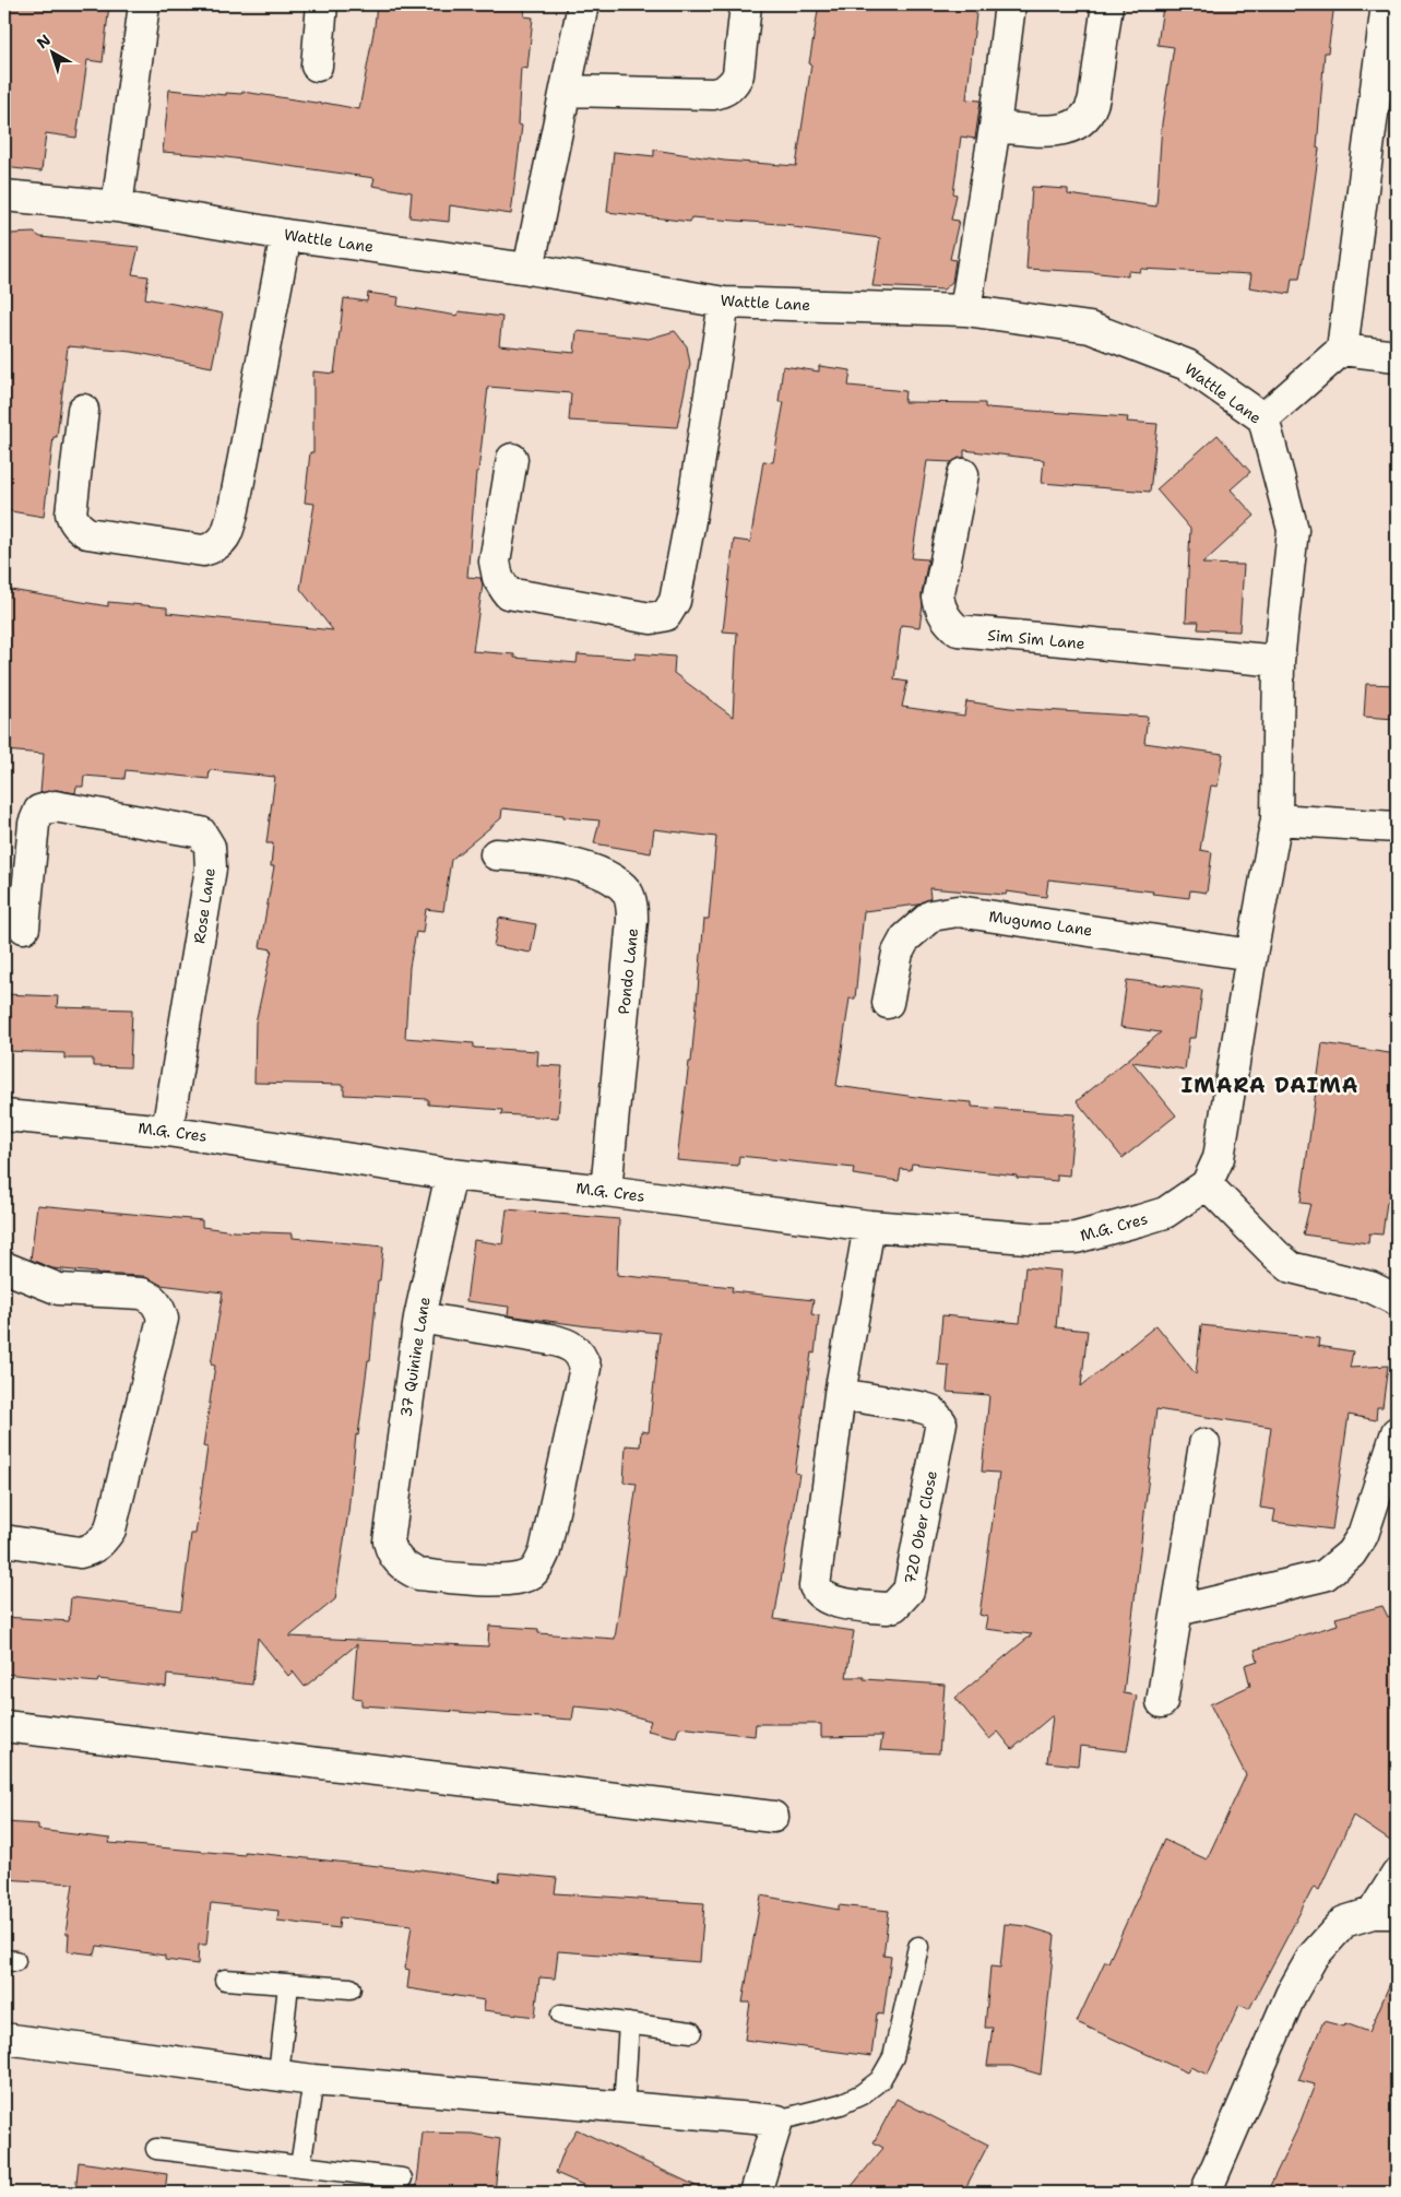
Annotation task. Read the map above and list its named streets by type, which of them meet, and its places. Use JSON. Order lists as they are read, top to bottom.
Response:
{
  "streets": {
    "street": [
      "Wattle Lane",
      "Sim Sim Lane",
      "Rose Lane",
      "Mugumo Lane",
      "Pondo Lane",
      "M.G. Cres",
      "37 Quinine Lane",
      "720 Ober Close"
    ]
  },
  "crossings": [
    ["Wattle Lane", "Sim Sim Lane"],
    ["Wattle Lane", "Mugumo Lane"],
    ["Wattle Lane", "M.G. Cres"],
    ["Rose Lane", "M.G. Cres"],
    ["Pondo Lane", "M.G. Cres"],
    ["M.G. Cres", "37 Quinine Lane"]
  ],
  "districts": ["IMARA DAIMA"],
  "north": "top left"
}
